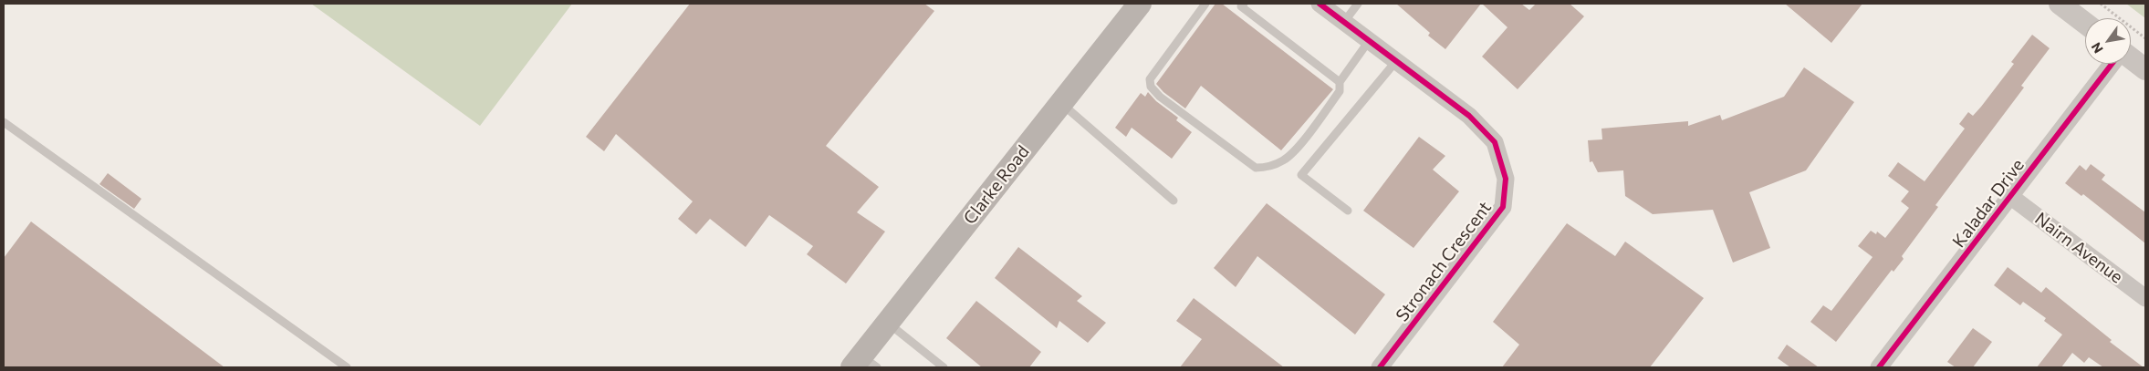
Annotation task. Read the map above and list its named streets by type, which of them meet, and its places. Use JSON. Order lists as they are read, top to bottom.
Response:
{
  "streets": {
    "main road": ["Clarke Road"],
    "street": ["Kaladar Drive", "Nairn Avenue", "Stronach Crescent"]
  },
  "crossings": [
    ["Kaladar Drive", "Nairn Avenue"]
  ],
  "north": "bottom left"
}
